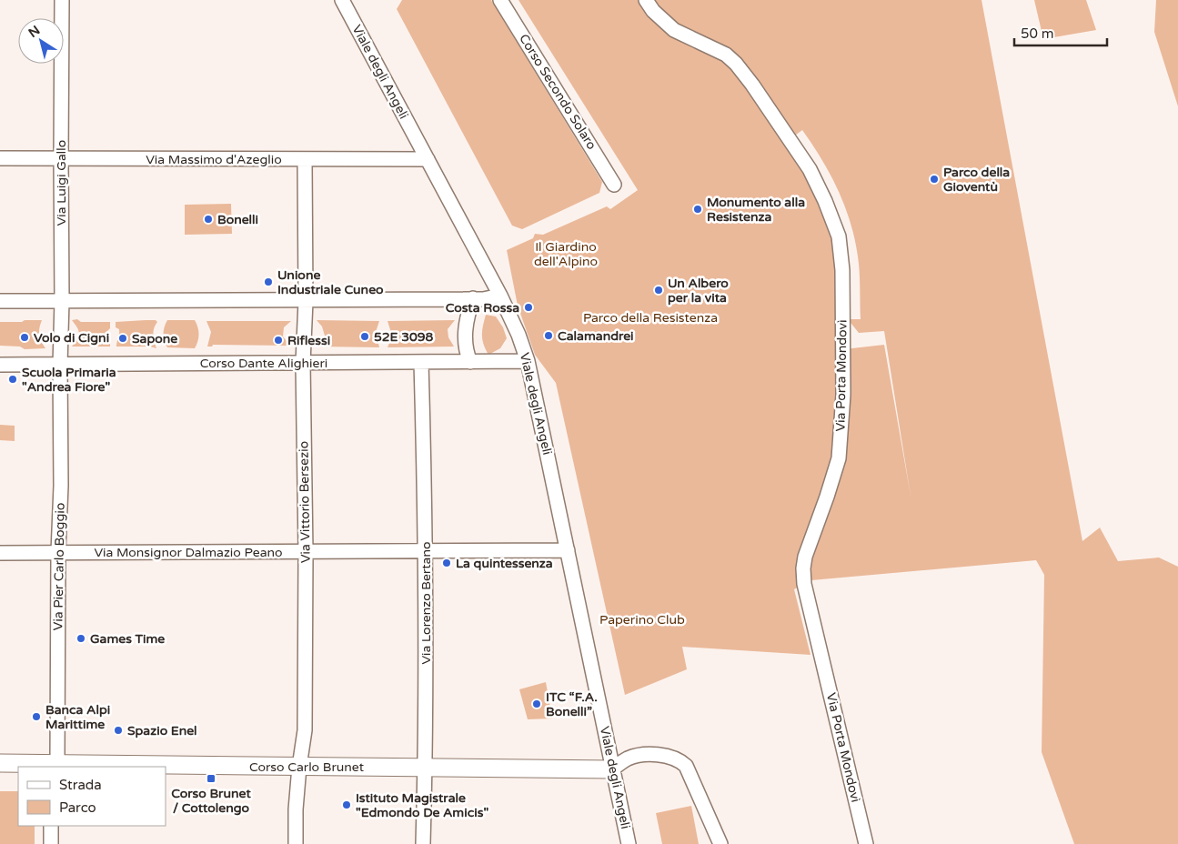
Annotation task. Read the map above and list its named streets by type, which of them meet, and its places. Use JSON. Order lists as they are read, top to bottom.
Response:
{
  "streets": {
    "street": [
      "Viale degli Angeli",
      "Corso Secondo Solaro",
      "Via Massimo d'Azeglio",
      "Via Luigi Gallo",
      "Corso Dante Alighieri",
      "Via Porta Mondovì",
      "Via Vittorio Bersezio",
      "Via Monsignor Dalmazio Peano",
      "Via Pier Carlo Boggio",
      "Via Lorenzo Bertano",
      "Corso Carlo Brunet"
    ]
  },
  "crossings": [
    ["Viale degli Angeli", "Via Massimo d'Azeglio"],
    ["Viale degli Angeli", "Corso Dante Alighieri"],
    ["Viale degli Angeli", "Via Monsignor Dalmazio Peano"],
    ["Viale degli Angeli", "Corso Carlo Brunet"],
    ["Via Massimo d'Azeglio", "Via Luigi Gallo"],
    ["Via Massimo d'Azeglio", "Via Vittorio Bersezio"],
    ["Via Luigi Gallo", "Corso Dante Alighieri"],
    ["Via Luigi Gallo", "Via Pier Carlo Boggio"],
    ["Corso Dante Alighieri", "Via Vittorio Bersezio"],
    ["Corso Dante Alighieri", "Via Pier Carlo Boggio"],
    ["Corso Dante Alighieri", "Via Lorenzo Bertano"],
    ["Via Vittorio Bersezio", "Via Monsignor Dalmazio Peano"],
    ["Via Vittorio Bersezio", "Corso Carlo Brunet"],
    ["Via Monsignor Dalmazio Peano", "Via Pier Carlo Boggio"],
    ["Via Monsignor Dalmazio Peano", "Via Lorenzo Bertano"],
    ["Via Pier Carlo Boggio", "Corso Carlo Brunet"],
    ["Via Lorenzo Bertano", "Corso Carlo Brunet"]
  ],
  "parks": ["Il Giardino dell'Alpino", "Parco della Resistenza", "Paperino Club"],
  "places": {
    "other": [
      "Parco della Gioventù",
      "Monumento alla Resistenza",
      "Bonelli",
      "Unione Industriale Cuneo",
      "Un Albero per la vita",
      "Costa Rossa",
      "Calamandrei",
      "52E 3098",
      "Volo di Cigni",
      "Sapone",
      "Riflessi",
      "Scuola Primaria \"Andrea Fiore\"",
      "La quintessenza",
      "Games Time",
      "ITC “F.A. Bonelli”",
      "Banca Alpi Marittime",
      "Spazio Enel",
      "Istituto Magistrale \"Edmondo De Amicis\""
    ],
    "transit": ["Corso Brunet / Cottolengo"]
  },
  "legend": ["Strada", "Parco"],
  "scale_bar": "50 m",
  "north": "top left"
}
